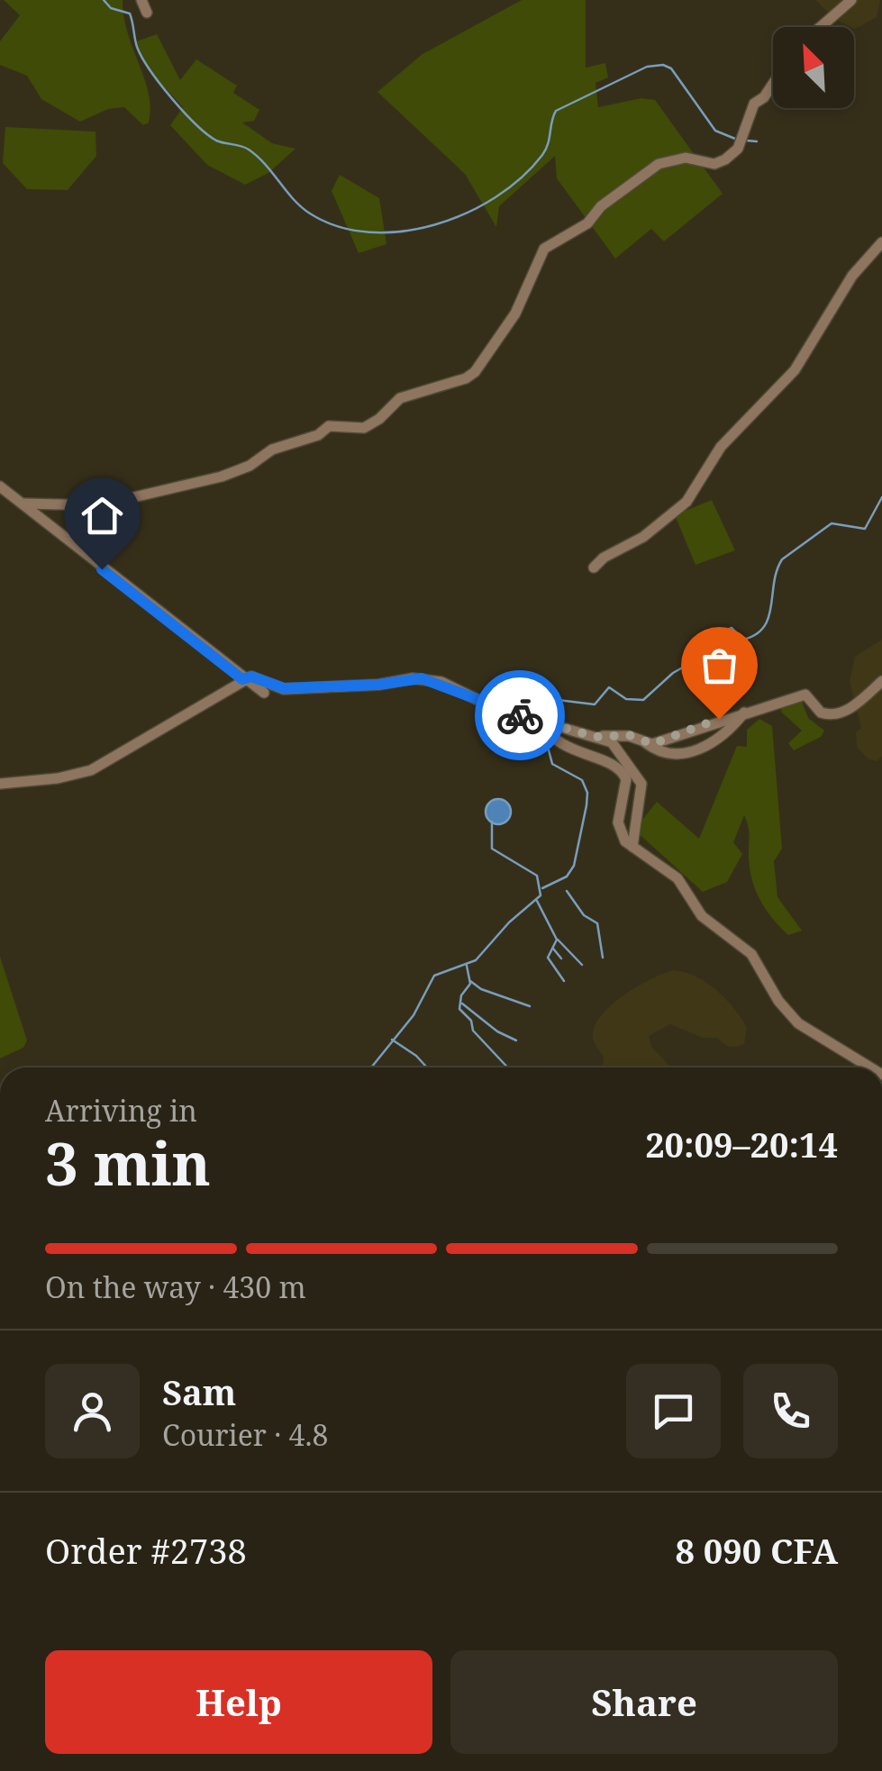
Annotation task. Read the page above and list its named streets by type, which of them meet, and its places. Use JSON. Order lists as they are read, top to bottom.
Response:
{
  "north": "top left",
  "page": {
    "heading": ["3 min", "Arriving in", "20:09–20:14"],
    "panel": [
      "Sam",
      "Courier · 4.8",
      "Order #2738",
      "8 090 CFA"
    ],
    "bar": "On the way · 430 m",
    "buttons": ["Help", "Share"]
  }
}
